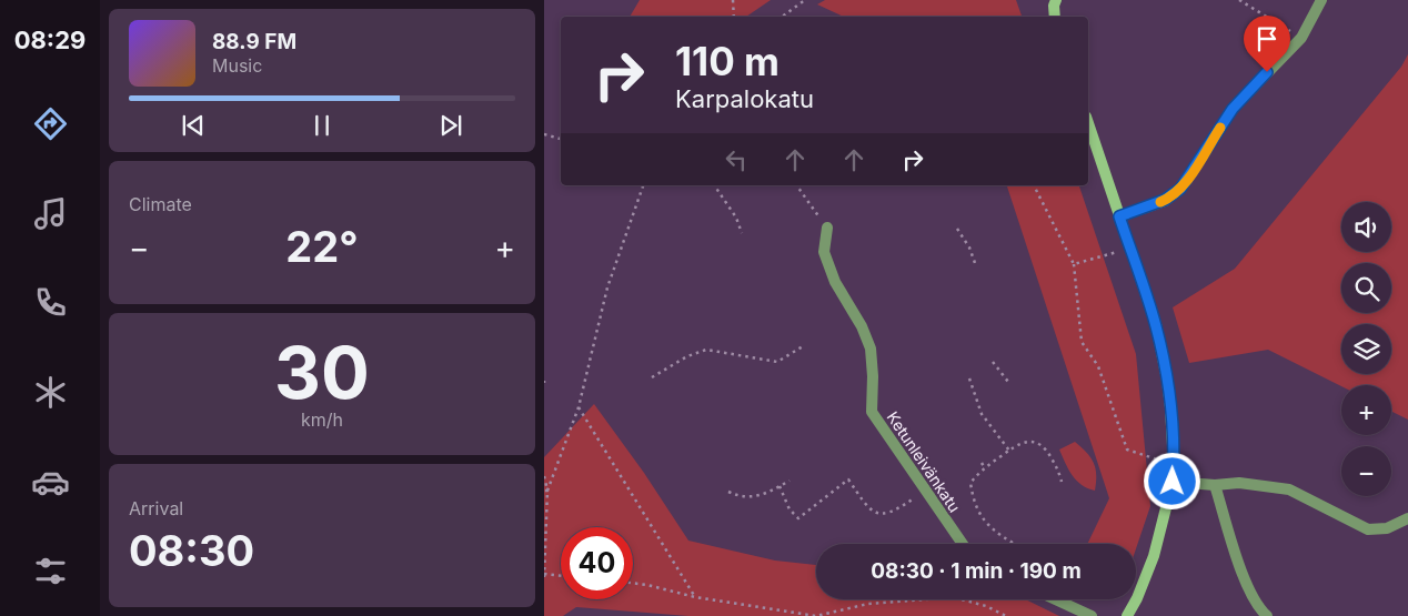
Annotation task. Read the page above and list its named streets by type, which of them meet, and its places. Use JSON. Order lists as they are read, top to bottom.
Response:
{
  "streets": {
    "street": ["Ketunleivänkatu"]
  },
  "page": {
    "tabs": "08:29",
    "turn": ["110 m", "Karpalokatu"],
    "song": ["88.9 FM", "Music"],
    "tile": [
      "Climate",
      ["30", "km/h"],
      ["Arrival", "08:30"]
    ],
    "map_buttons": ["+", "−"],
    "heat": ["−", "22°", "+"],
    "limit": "40",
    "trip": "08:30 · 1 min · 190 m"
  }
}
